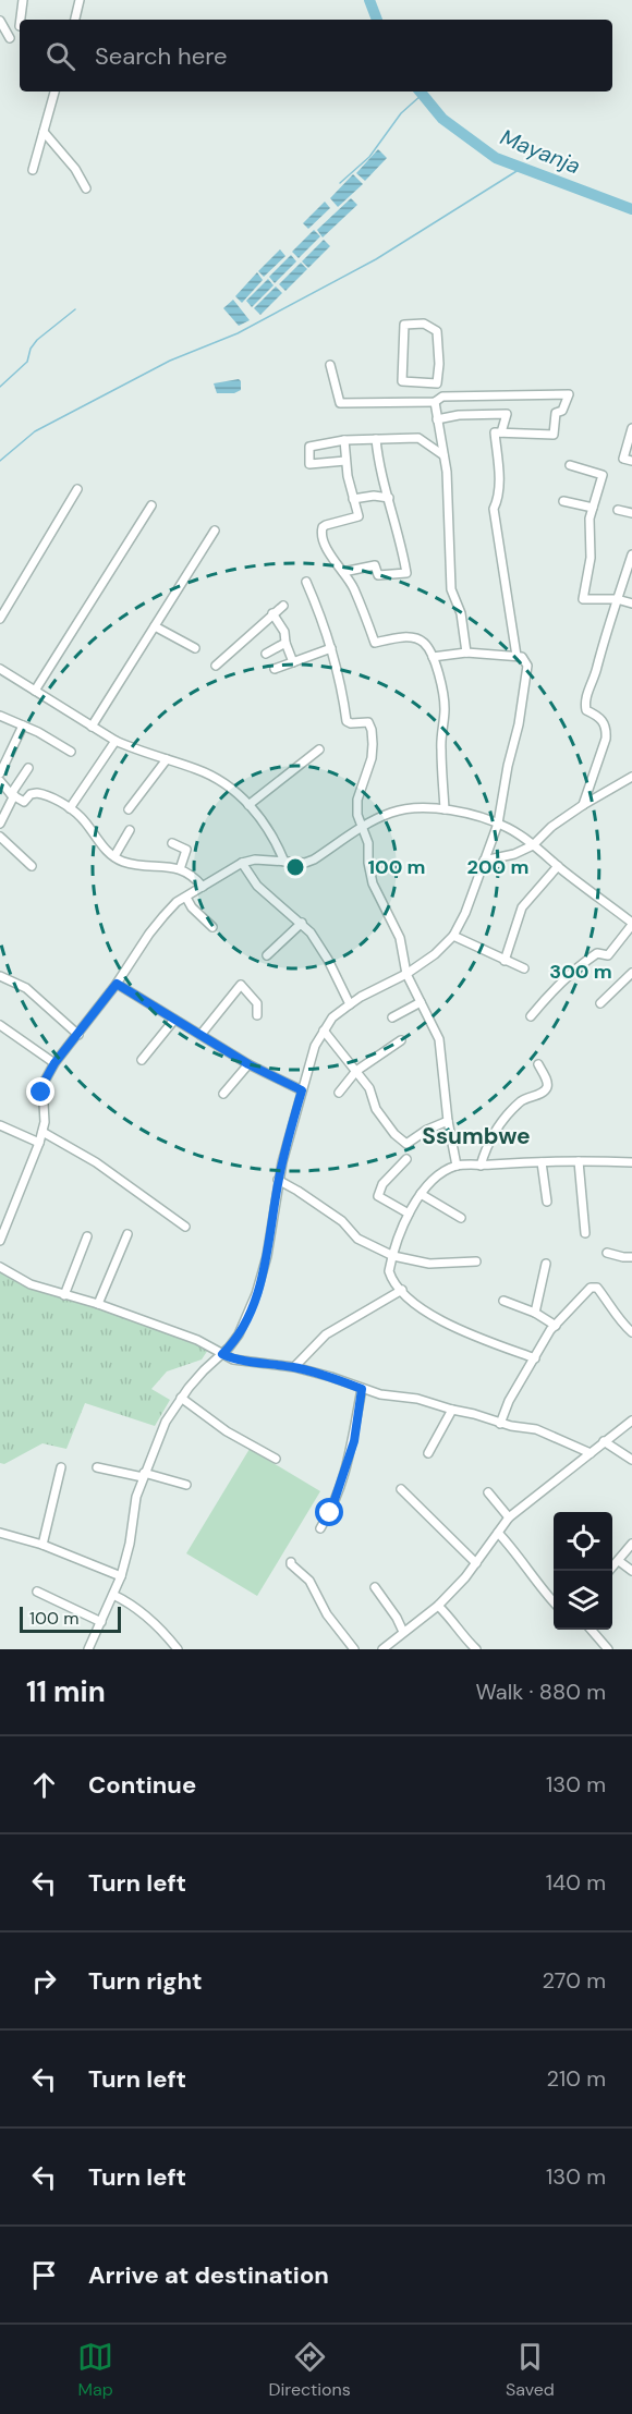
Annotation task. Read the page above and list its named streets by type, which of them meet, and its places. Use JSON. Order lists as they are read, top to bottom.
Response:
{
  "districts": ["Ssumbwe"],
  "water": ["Mayanja"],
  "scale_bar": "100 m",
  "page": {
    "search": "Search here",
    "scale": "100 m",
    "heading": ["11 min", "Walk · 880 m"],
    "list": [
      ["Continue", "130 m"],
      ["Turn left", "140 m"],
      ["Turn right", "270 m"],
      ["Turn left", "210 m"],
      ["Turn left", "130 m"],
      "Arrive at destination"
    ],
    "nav": ["Map", "Directions", "Saved"]
  },
  "rings": ["100 m", "200 m", "300 m"]
}
